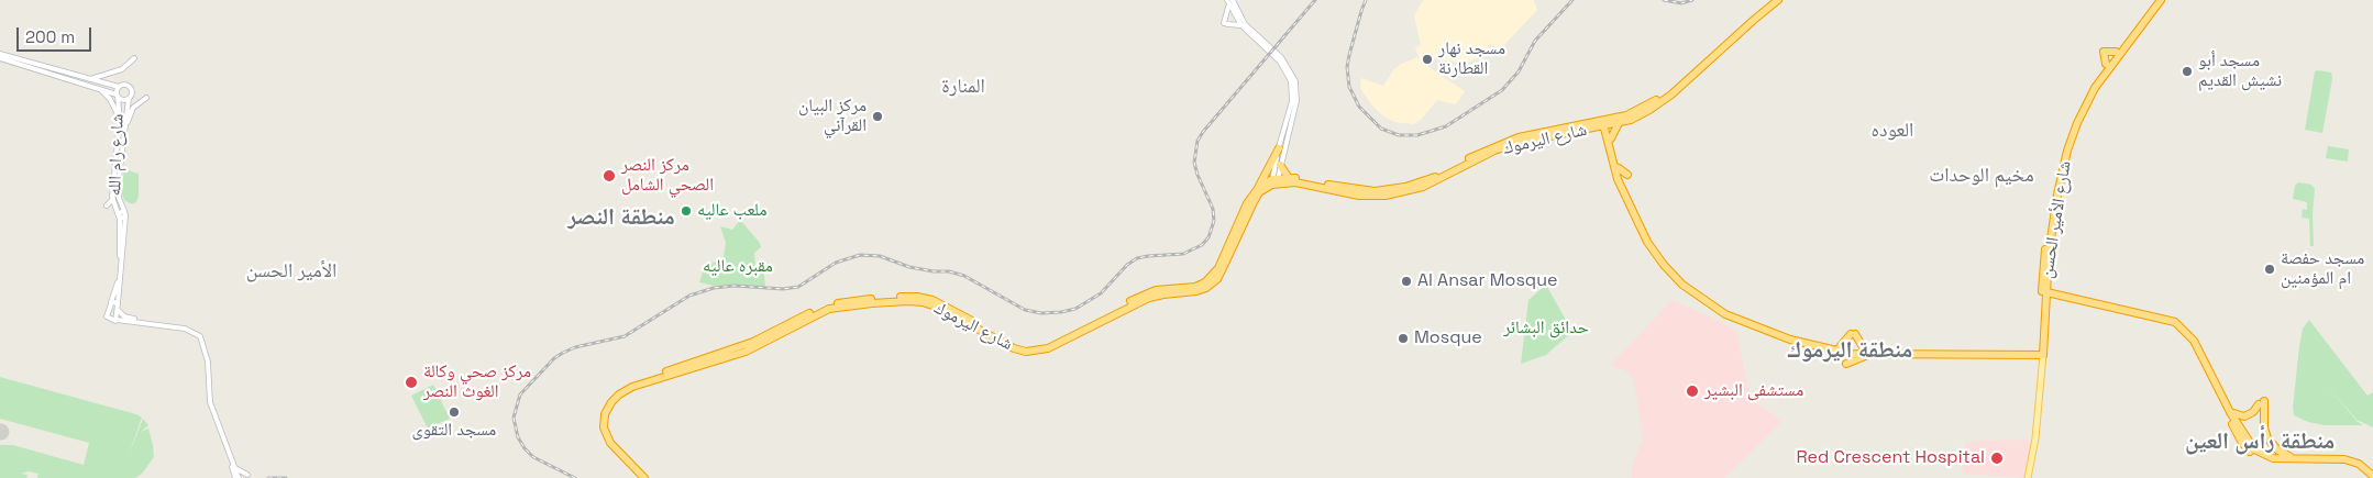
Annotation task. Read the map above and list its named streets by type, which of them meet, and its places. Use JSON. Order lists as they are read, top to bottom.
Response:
{
  "streets": {
    "highway": ["شارع اليرموك", "شارع الأمير الحسن"],
    "main road": ["شارع رام الله"]
  },
  "districts": [
    "المنارة",
    "العوده",
    "مخيم الوحدات",
    "منطقة النصر",
    "الأمير الحسن",
    "منطقة اليرموك",
    "منطقة رأس العين"
  ],
  "parks": ["مقبره عاليه", "حدائق البشائر"],
  "places": [
    "مسجد نهار القطارنة",
    "مسجد أبو نشيش القديم",
    "مركز البيان القرآني",
    "مركز النصر الصحي الشامل",
    "ملعب عاليه",
    "مسجد حفصة ام المؤمنين",
    "Al Ansar Mosque",
    "Mosque",
    "مركز صحي وكالة الغوث النصر",
    "مستشفى البشير",
    "مسجد التقوى",
    "Red Crescent Hospital"
  ],
  "scale_bar": "200 m"
}
